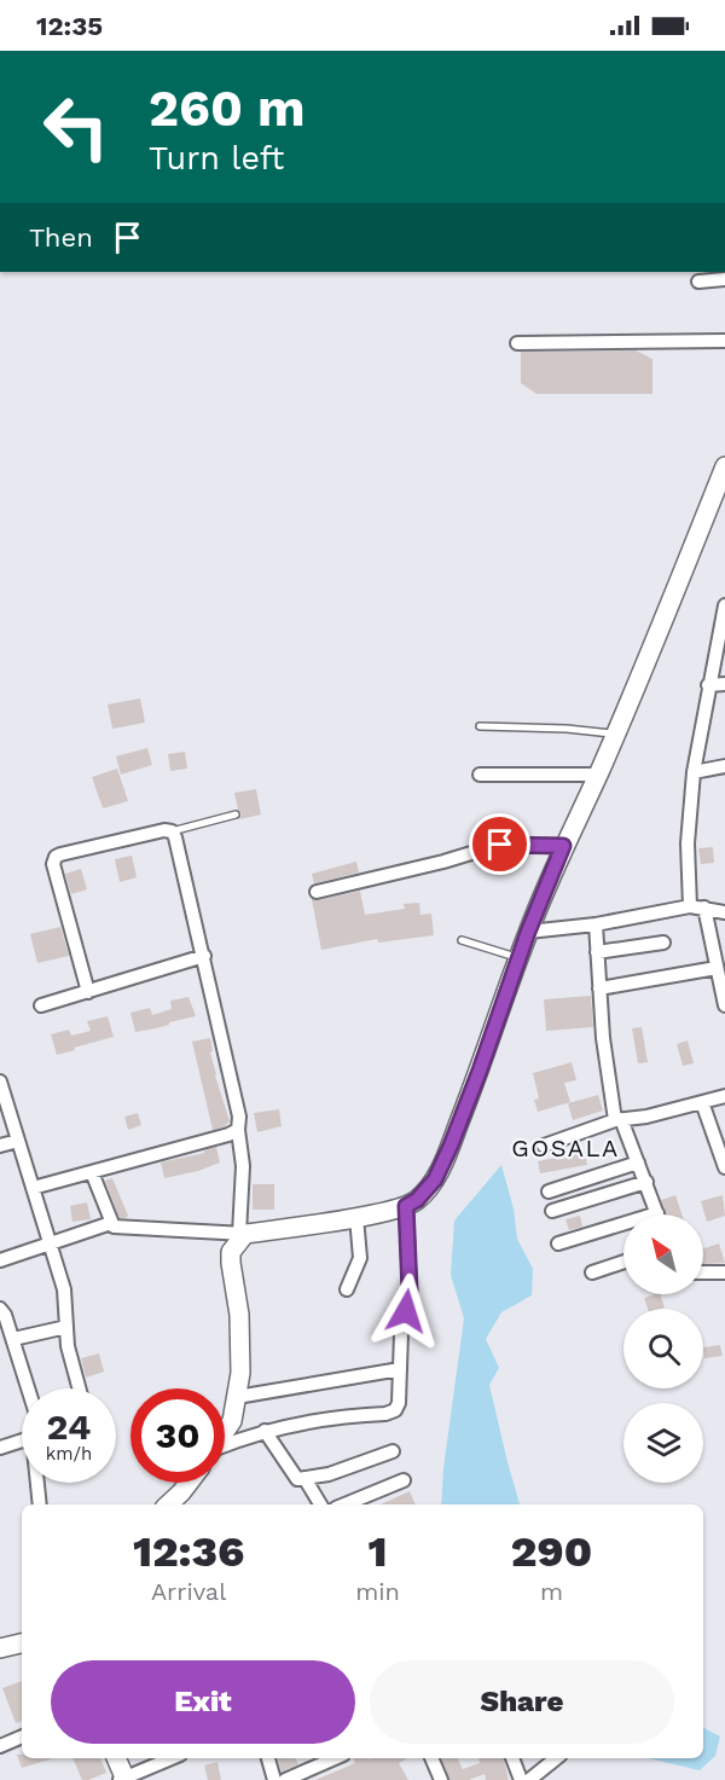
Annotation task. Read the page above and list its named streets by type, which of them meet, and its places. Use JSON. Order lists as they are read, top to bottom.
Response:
{
  "districts": ["GOSALA"],
  "north": "top left",
  "page": {
    "status": "12:35",
    "turn": ["260 m", "Turn left"],
    "then": "Then",
    "speed": "24 km/h",
    "limit": "30",
    "eta": [
      "12:36",
      "Arrival",
      "1",
      "min",
      "290",
      "m"
    ],
    "buttons": ["Exit", "Share"]
  }
}
